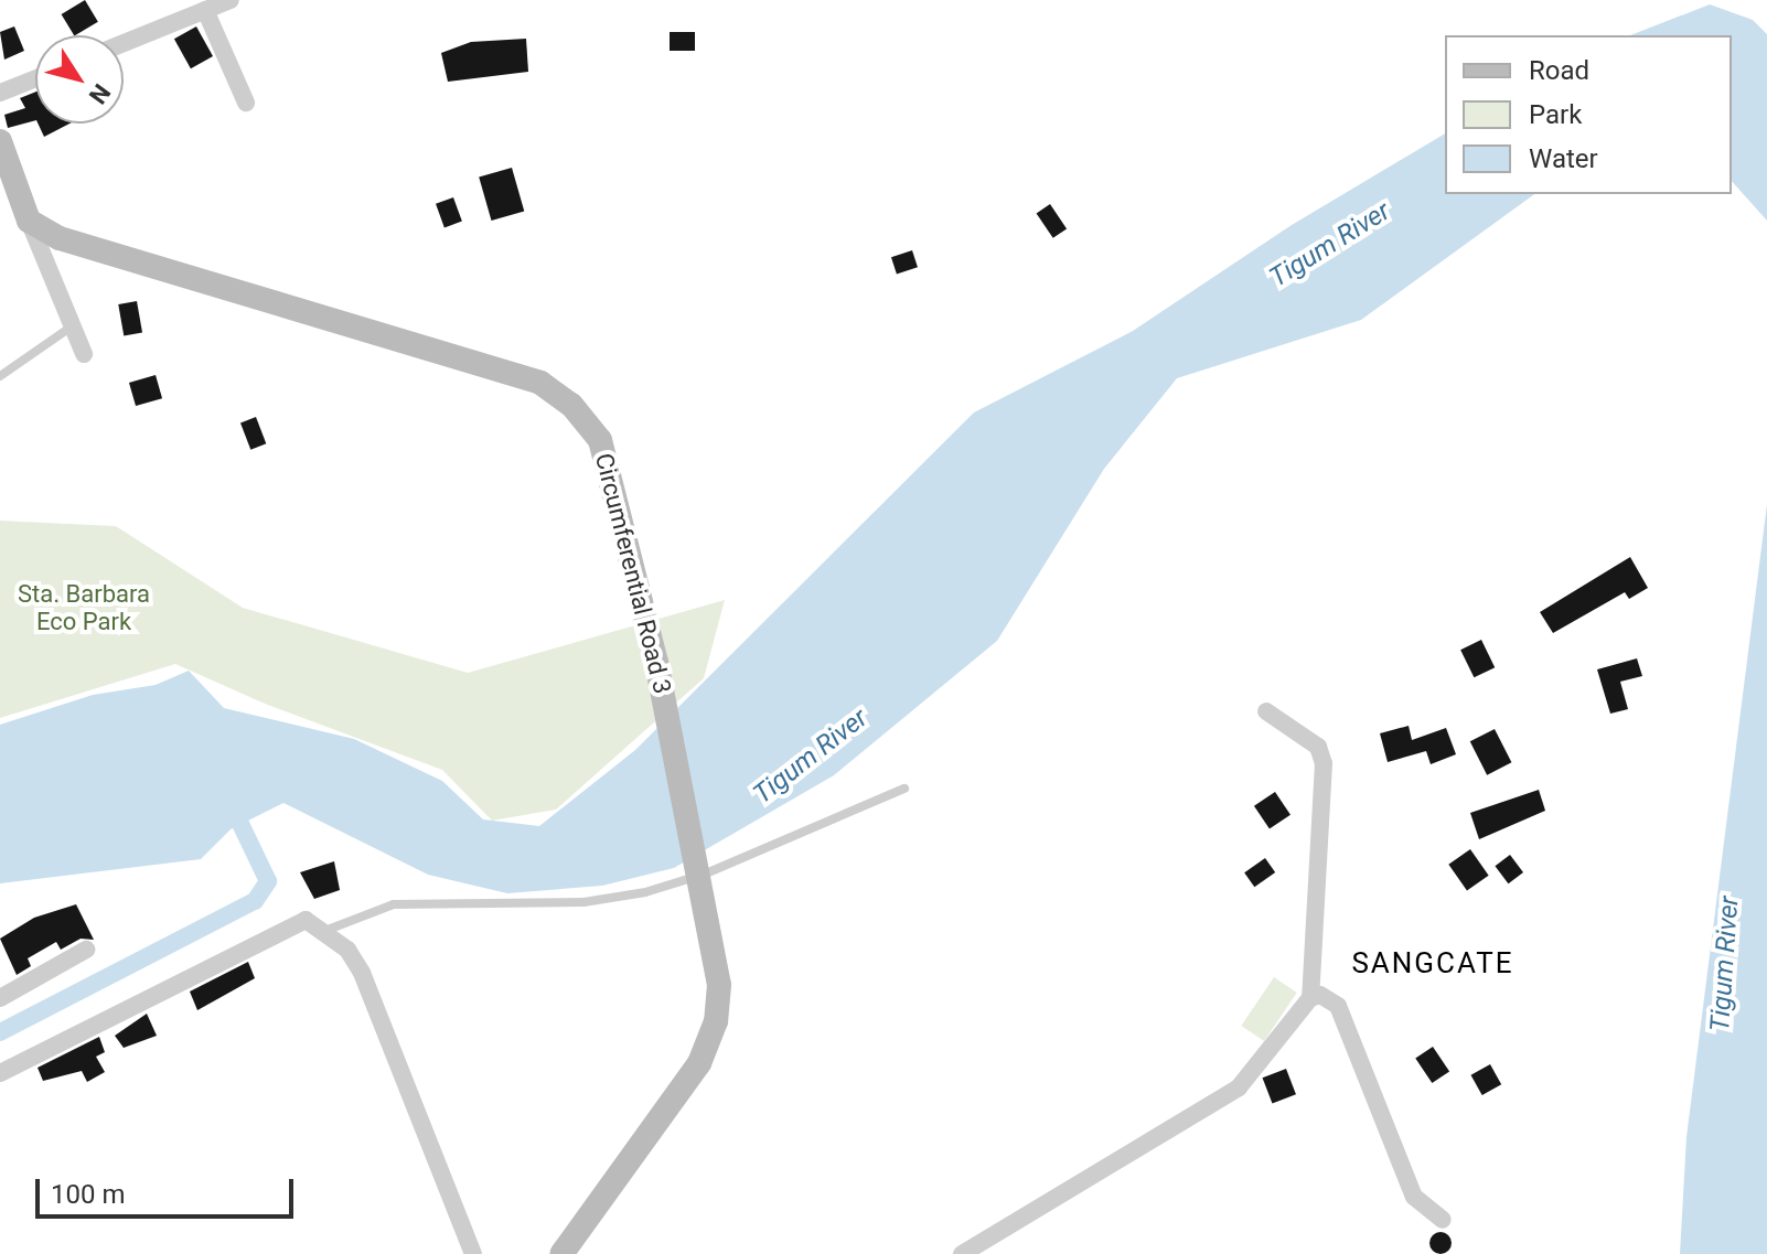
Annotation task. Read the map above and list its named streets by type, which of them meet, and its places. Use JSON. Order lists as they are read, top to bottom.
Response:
{
  "streets": {
    "main road": ["Circumferential Road 3"]
  },
  "districts": ["SANGCATE"],
  "water": ["Tigum River"],
  "parks": ["Sta. Barbara Eco Park"],
  "legend": ["Road", "Park", "Water"],
  "scale_bar": "100 m",
  "north": "bottom right"
}
